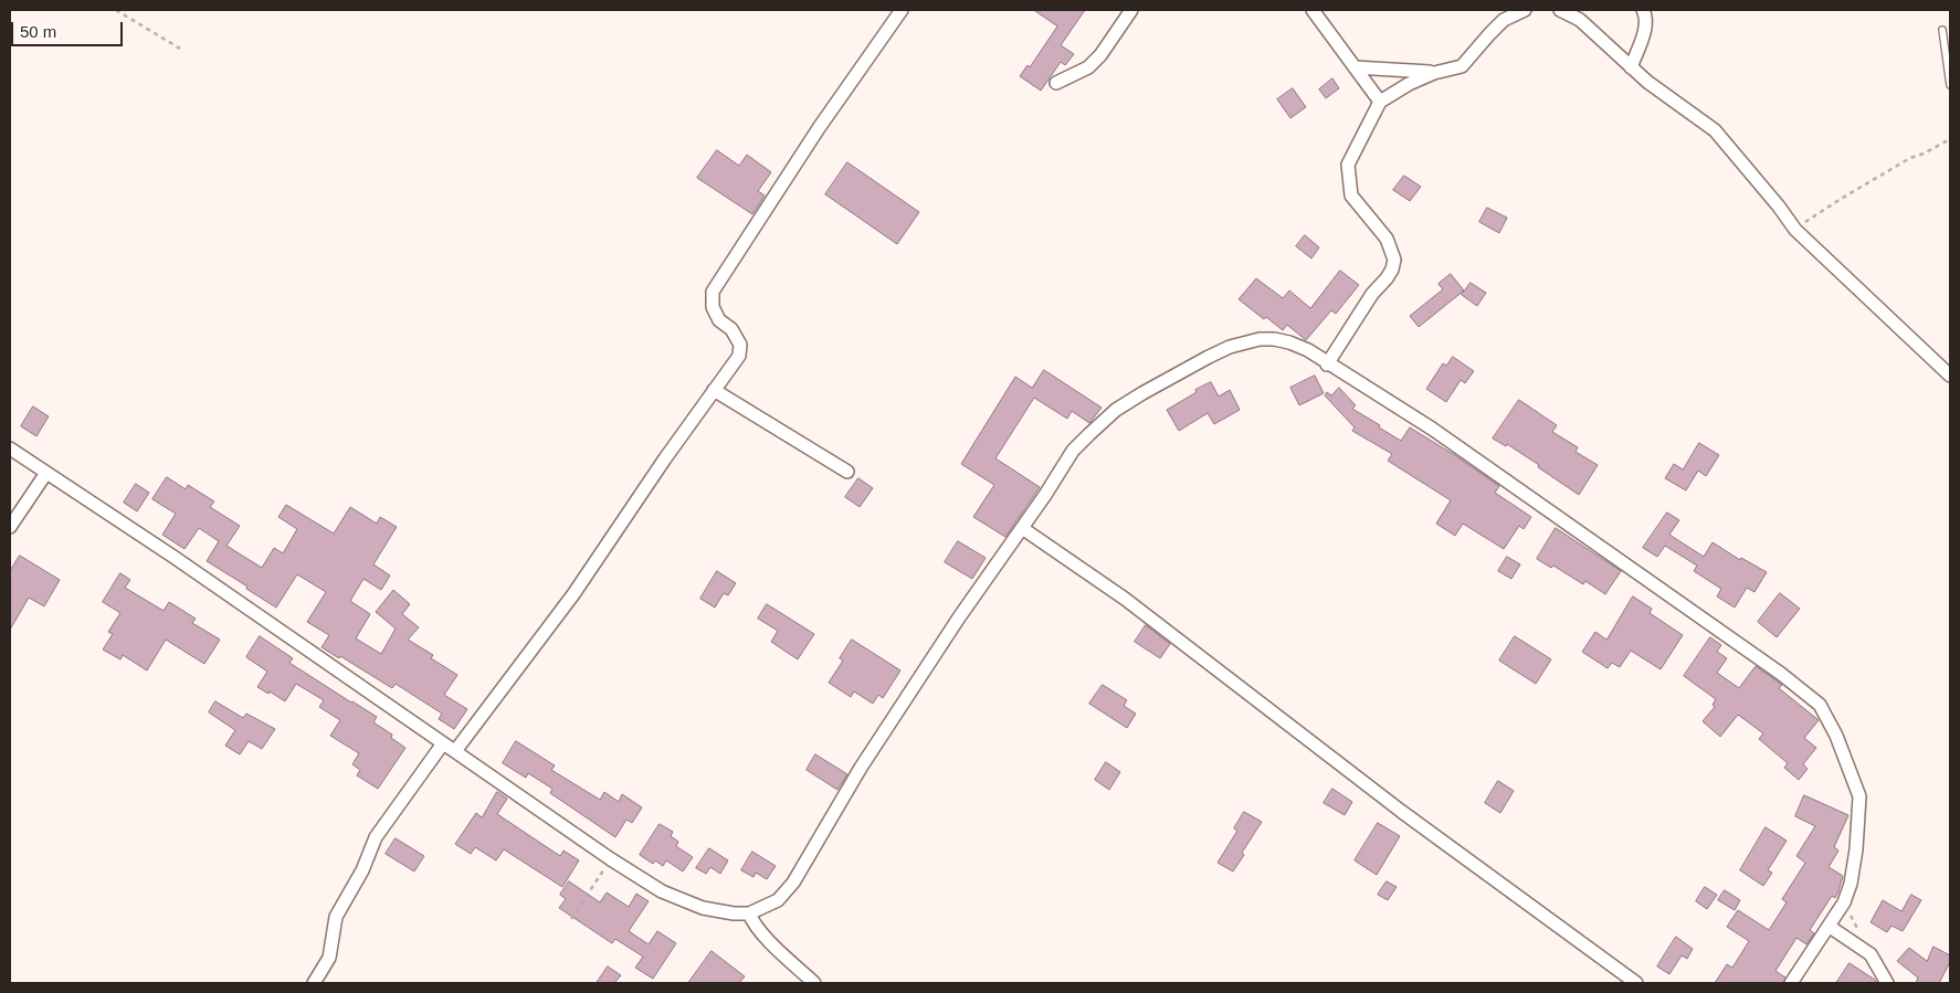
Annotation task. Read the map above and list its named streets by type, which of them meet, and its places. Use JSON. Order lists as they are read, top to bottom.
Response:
{
  "scale_bar": "50 m"
}
